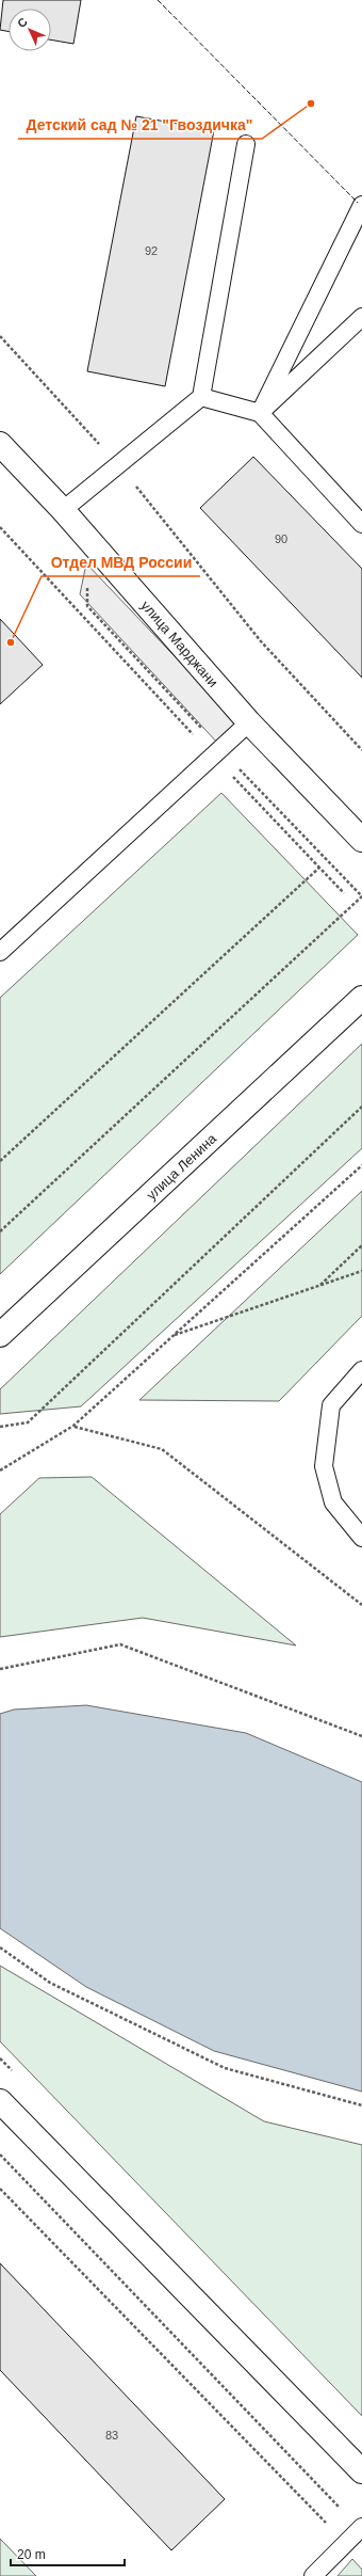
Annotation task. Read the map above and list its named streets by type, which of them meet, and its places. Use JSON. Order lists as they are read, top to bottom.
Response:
{
  "streets": {
    "street": ["улица Марджани", "улица Ленина"]
  },
  "places": ["Детский сад № 21 \"Гвоздичка\"", "Отдел МВД России"],
  "house_numbers": ["92", "90", "83"],
  "scale_bar": "20 m",
  "north": "top left"
}
